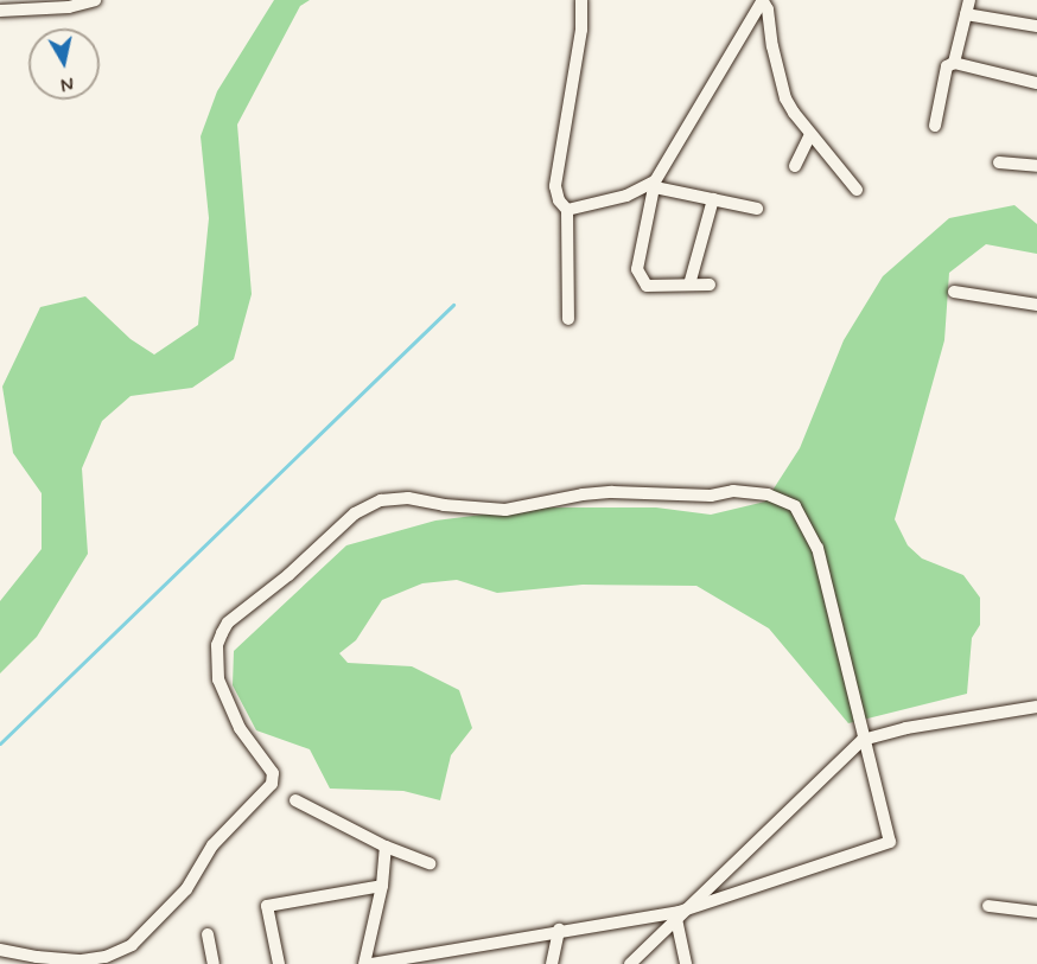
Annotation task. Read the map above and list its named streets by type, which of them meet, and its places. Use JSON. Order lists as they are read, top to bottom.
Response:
{
  "north": "bottom"
}
